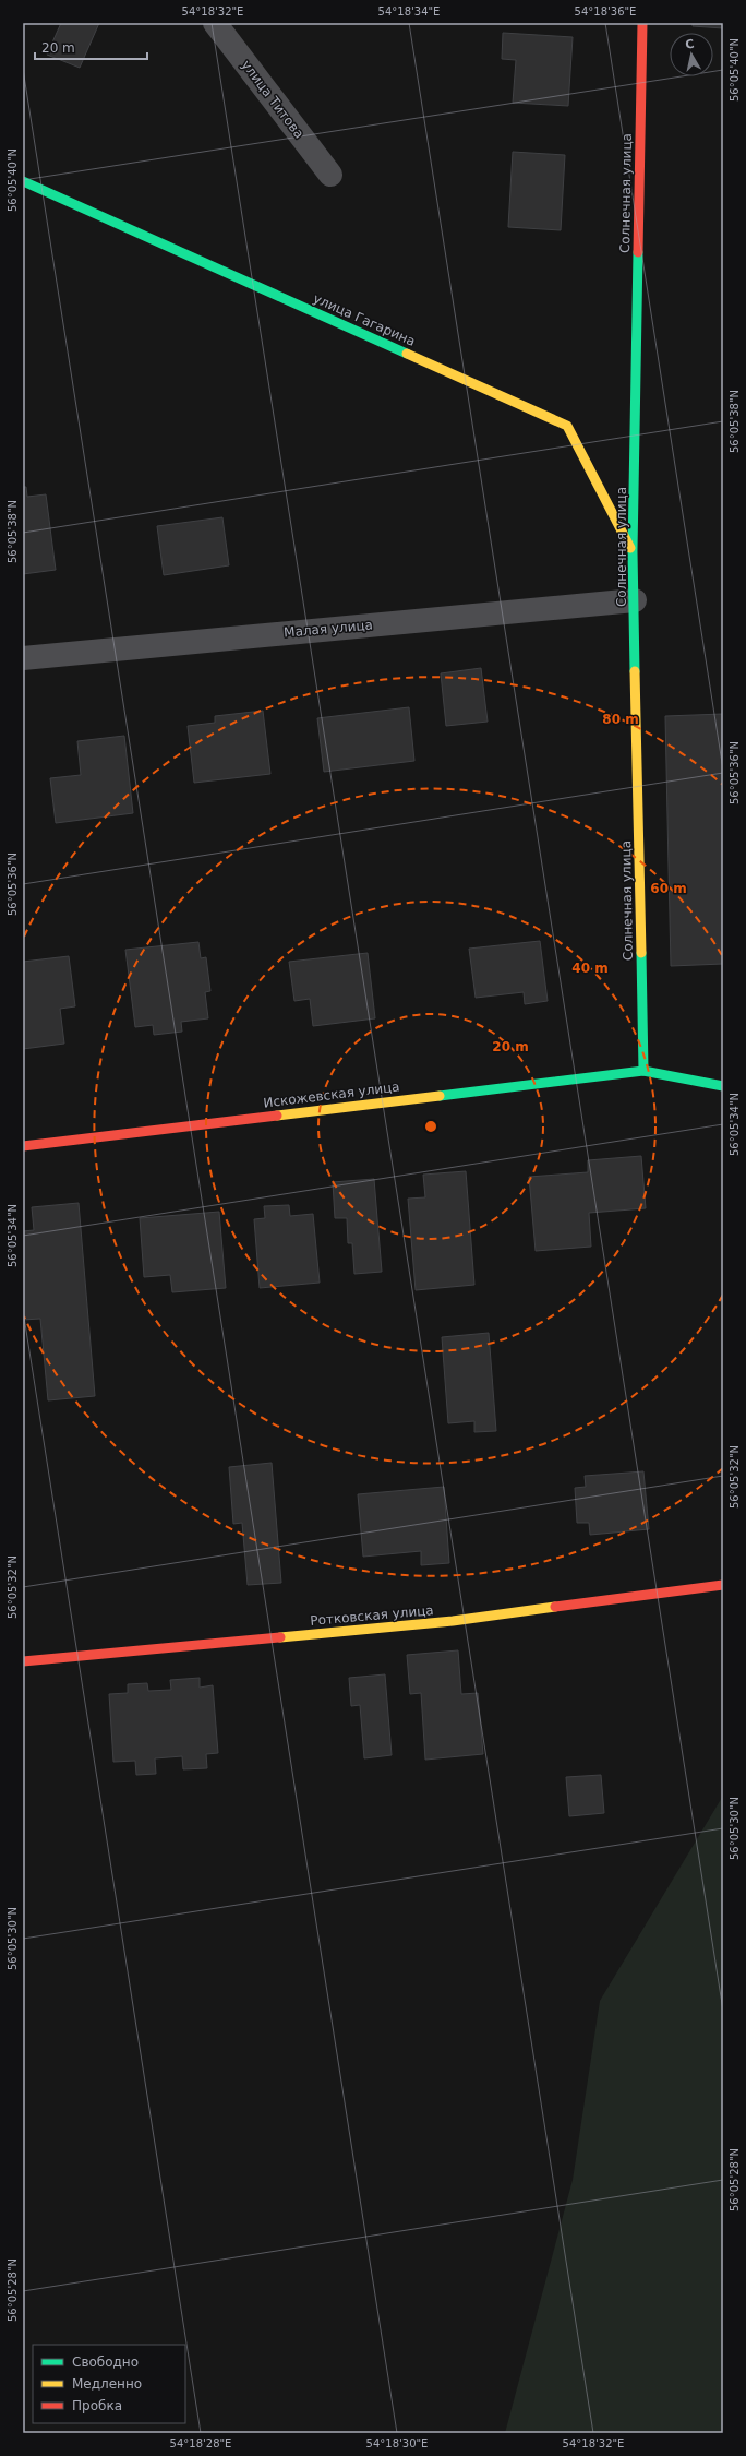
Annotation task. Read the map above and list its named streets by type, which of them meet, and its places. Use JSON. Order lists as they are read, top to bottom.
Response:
{
  "streets": {
    "street": [
      "улица Титова",
      "Солнечная улица",
      "улица Гагарина",
      "Малая улица",
      "Искожевская улица",
      "Ротковская улица"
    ]
  },
  "crossings": [
    ["Солнечная улица", "улица Гагарина"],
    ["Солнечная улица", "Малая улица"],
    ["Солнечная улица", "Искожевская улица"]
  ],
  "legend": ["Свободно", "Медленно", "Пробка"],
  "scale_bar": "20 m",
  "north": "top",
  "coordinates": [
    "54°18'32\"E",
    "54°18'34\"E",
    "54°18'36\"E",
    "56°05'40\"N",
    "56°05'38\"N",
    "56°05'36\"N",
    "56°05'34\"N",
    "56°05'32\"N",
    "56°05'30\"N",
    "56°05'28\"N",
    "54°18'28\"E",
    "54°18'30\"E"
  ],
  "rings": [
    "80 m",
    "60 m",
    "40 m",
    "20 m"
  ]
}
